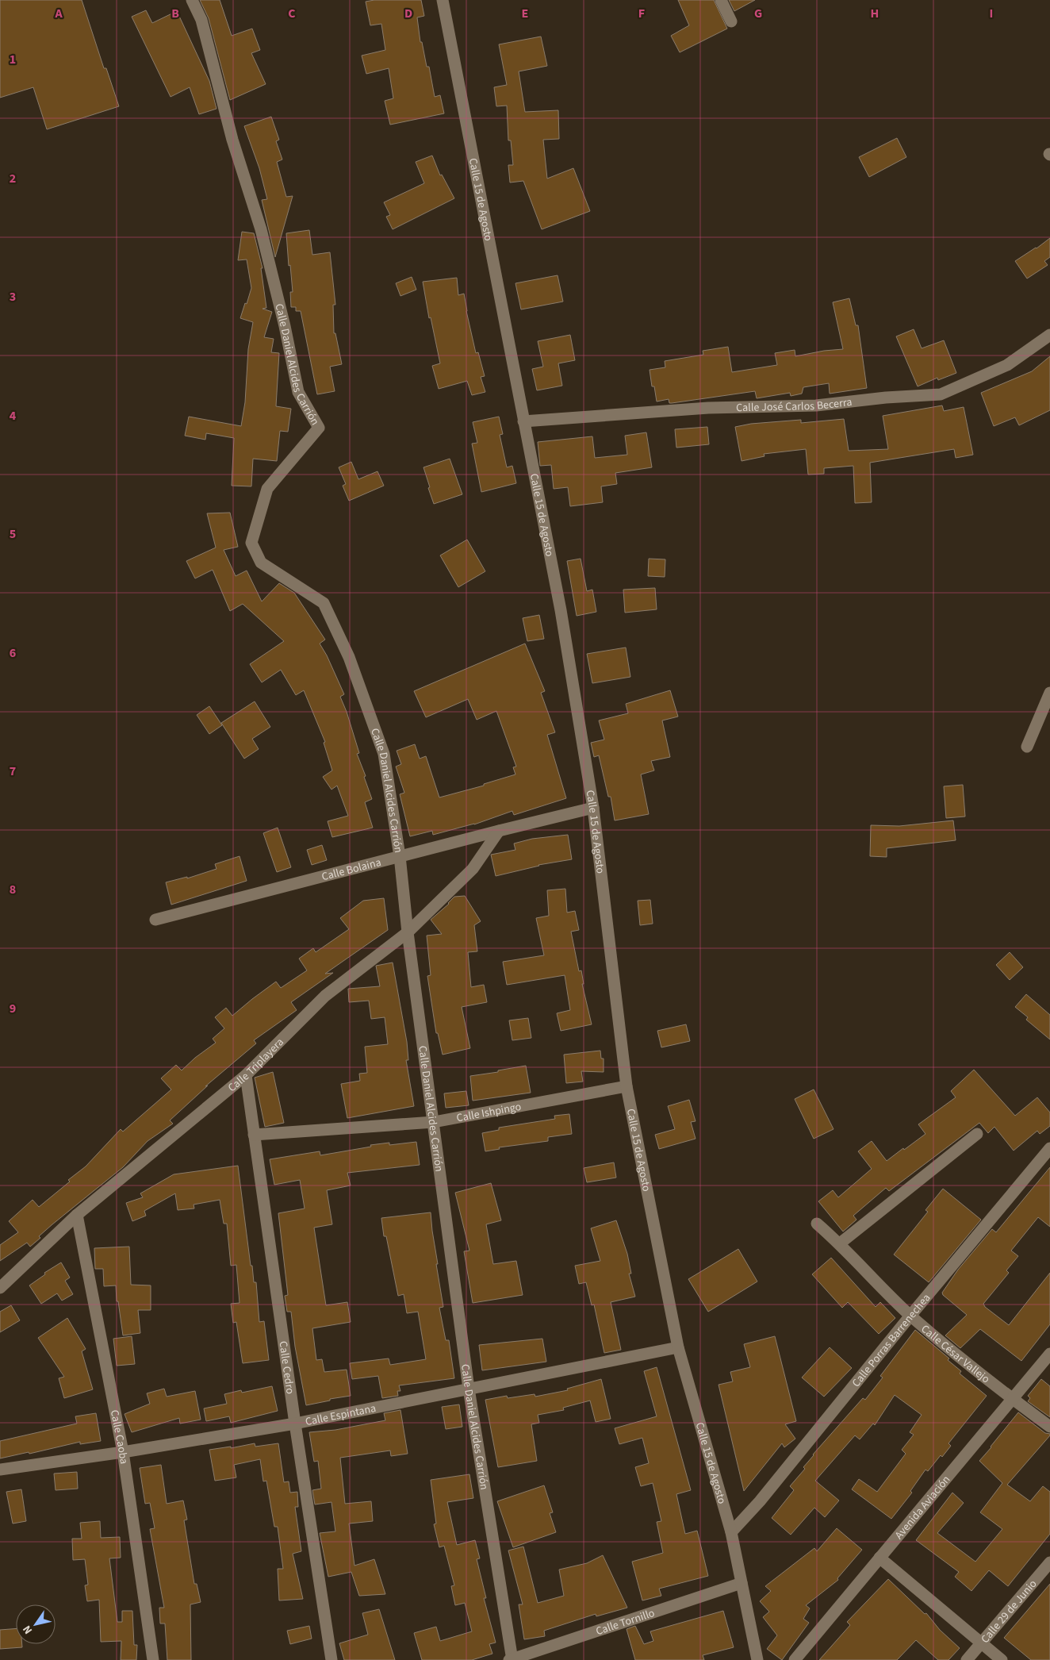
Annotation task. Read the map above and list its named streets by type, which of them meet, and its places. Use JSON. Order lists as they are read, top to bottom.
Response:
{
  "streets": {
    "street": [
      "Calle 15 de Agosto",
      "Calle Daniel Alcides Carrión",
      "Calle José Carlos Becerra",
      "Calle Bolaina",
      "Calle Triplayera",
      "Calle Ishpingo",
      "Calle Porras Barrenechea",
      "Calle César Vallejo",
      "Calle Cedro",
      "Calle Espintana",
      "Calle Caoba",
      "Avenida Aviación",
      "Calle 29 de Junio",
      "Calle Tornillo"
    ]
  },
  "crossings": [
    ["Calle 15 de Agosto", "Calle José Carlos Becerra"],
    ["Calle 15 de Agosto", "Calle Bolaina"],
    ["Calle 15 de Agosto", "Calle Ishpingo"],
    ["Calle 15 de Agosto", "Calle Porras Barrenechea"],
    ["Calle 15 de Agosto", "Calle Espintana"],
    ["Calle 15 de Agosto", "Calle Tornillo"],
    ["Calle Daniel Alcides Carrión", "Calle Bolaina"],
    ["Calle Daniel Alcides Carrión", "Calle Triplayera"],
    ["Calle Daniel Alcides Carrión", "Calle Ishpingo"],
    ["Calle Daniel Alcides Carrión", "Calle Espintana"],
    ["Calle Daniel Alcides Carrión", "Calle Tornillo"],
    ["Calle Bolaina", "Calle Triplayera"],
    ["Calle Triplayera", "Calle Cedro"],
    ["Calle Triplayera", "Calle Caoba"],
    ["Calle Ishpingo", "Calle Cedro"],
    ["Calle Porras Barrenechea", "Calle César Vallejo"],
    ["Calle César Vallejo", "Avenida Aviación"],
    ["Calle Cedro", "Calle Espintana"],
    ["Calle Espintana", "Calle Caoba"]
  ],
  "north": "bottom left",
  "grid": {
    "columns": [
      "A",
      "B",
      "C",
      "D",
      "E",
      "F",
      "G",
      "H",
      "I"
    ],
    "rows": [
      "1",
      "2",
      "3",
      "4",
      "5",
      "6",
      "7",
      "8",
      "9"
    ]
  }
}
